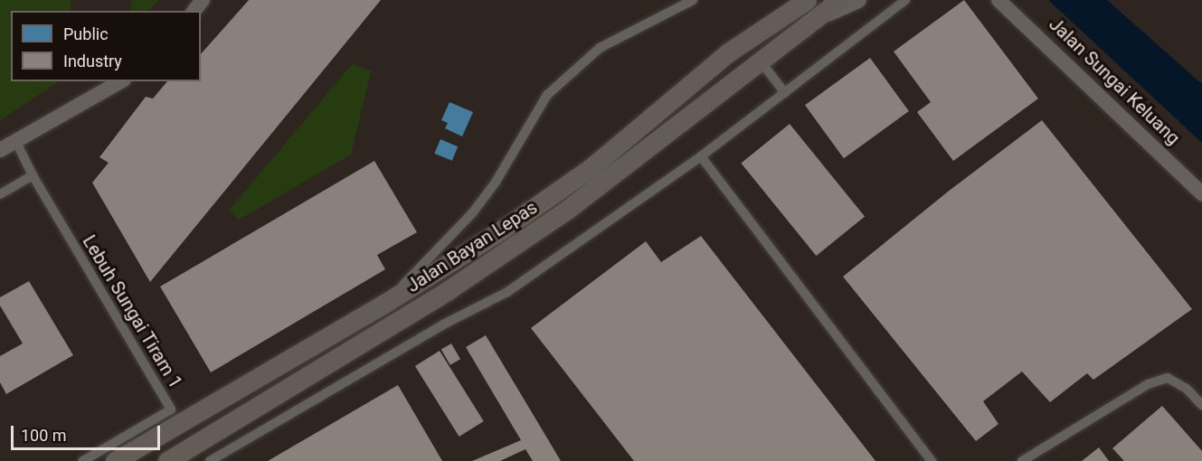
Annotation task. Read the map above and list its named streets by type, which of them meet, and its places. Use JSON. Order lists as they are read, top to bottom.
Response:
{
  "streets": {
    "highway": ["Jalan Bayan Lepas"],
    "street": ["Jalan Sungai Keluang", "Lebuh Sungai Tiram 1"]
  },
  "legend": ["Public", "Industry"],
  "scale_bar": "100 m"
}
